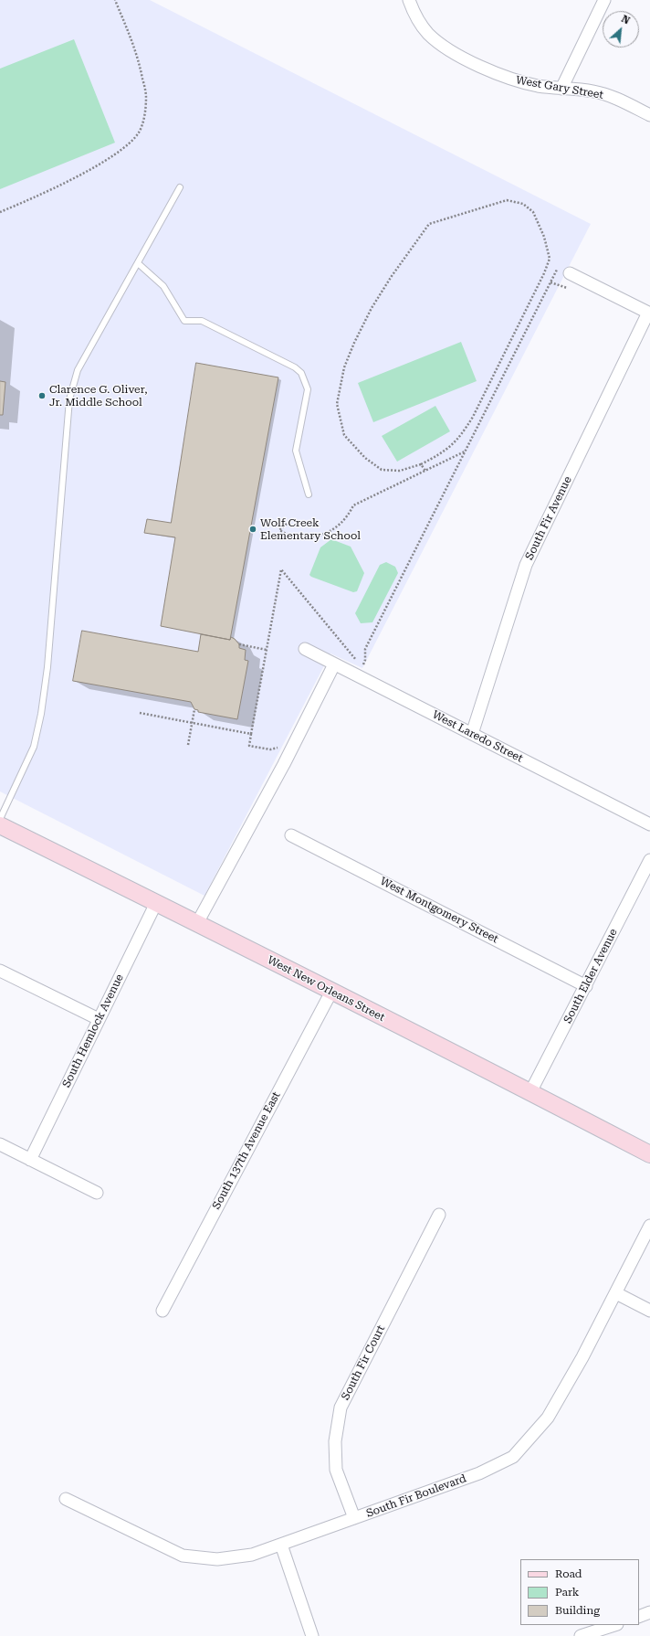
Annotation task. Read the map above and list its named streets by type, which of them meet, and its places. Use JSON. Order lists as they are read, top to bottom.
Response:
{
  "streets": {
    "street": [
      "West Gary Street",
      "South Fir Avenue",
      "West Laredo Street",
      "West Montgomery Street",
      "South Elder Avenue",
      "West New Orleans Street",
      "South Hemlock Avenue",
      "South 137th Avenue East",
      "South Fir Court",
      "South Fir Boulevard"
    ]
  },
  "crossings": [
    ["South Fir Avenue", "West Laredo Street"],
    ["West Montgomery Street", "South Elder Avenue"],
    ["South Elder Avenue", "West New Orleans Street"],
    ["West New Orleans Street", "South Hemlock Avenue"],
    ["West New Orleans Street", "South 137th Avenue East"],
    ["South Fir Court", "South Fir Boulevard"]
  ],
  "places": ["Clarence G. Oliver, Jr. Middle School", "Wolf Creek Elementary School"],
  "legend": ["Road", "Park", "Building"],
  "north": "top right"
}
